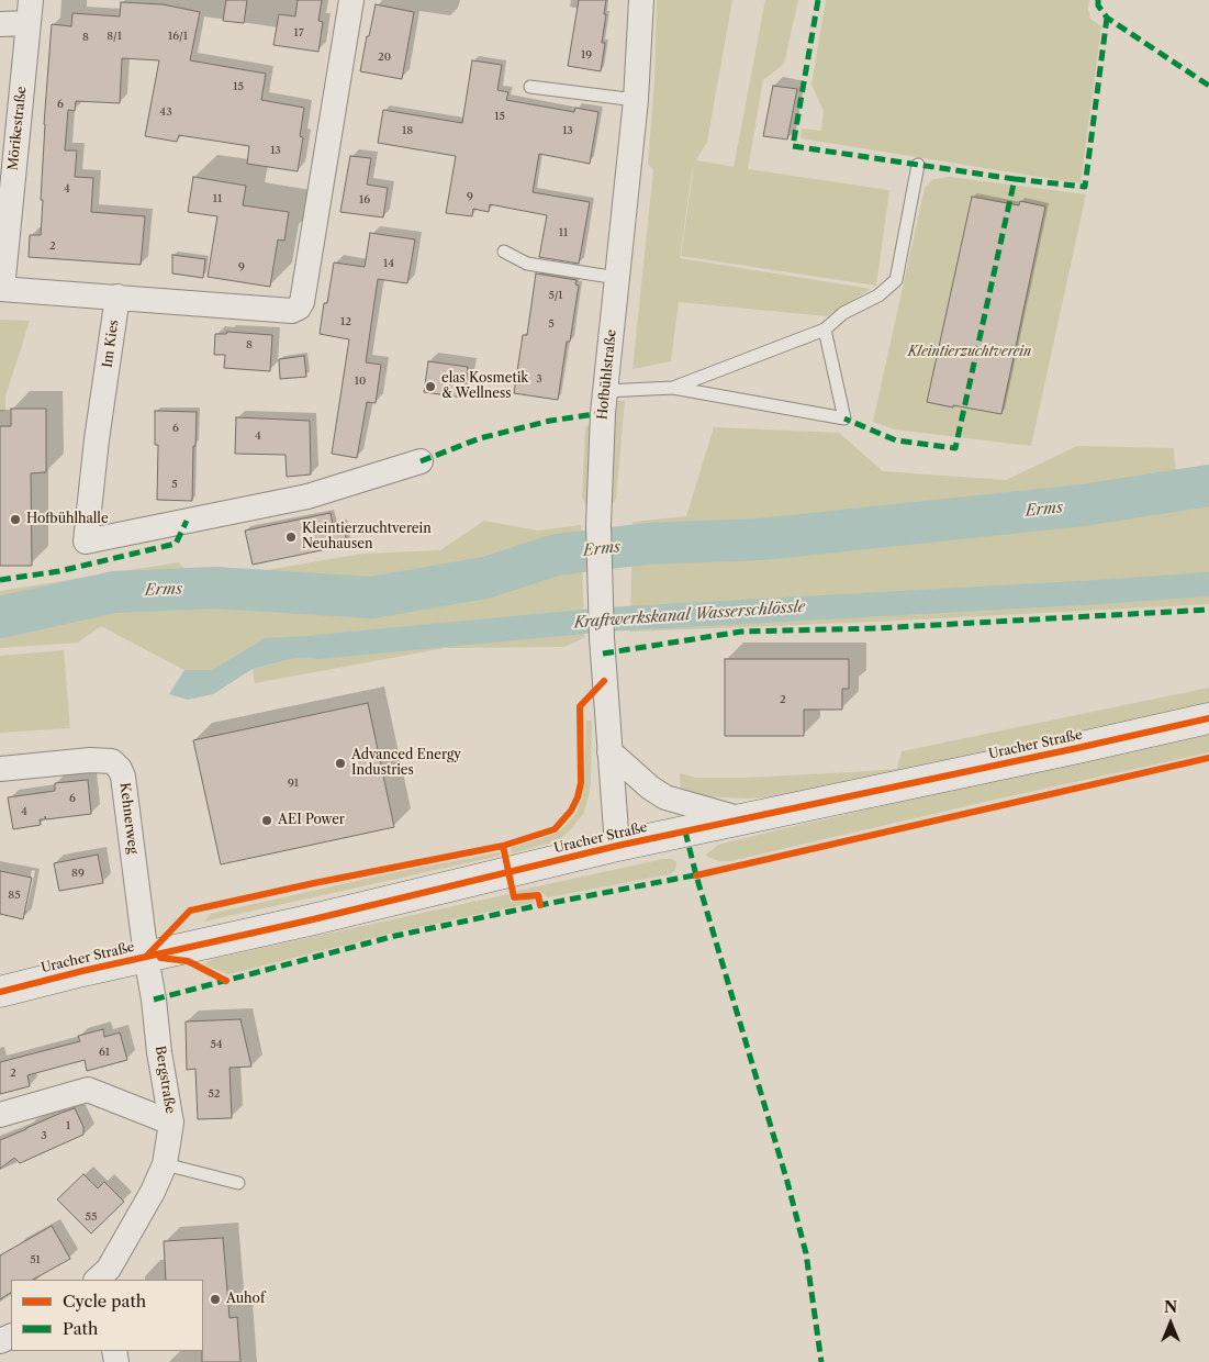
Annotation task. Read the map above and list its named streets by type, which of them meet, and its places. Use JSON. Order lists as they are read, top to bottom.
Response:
{
  "streets": {
    "street": [
      "Mörikestraße",
      "Im Kies",
      "Hofbühlstraße",
      "Uracher Straße",
      "Kehnerweg",
      "Bergstraße"
    ]
  },
  "crossings": [
    ["Hofbühlstraße", "Uracher Straße"],
    ["Uracher Straße", "Kehnerweg"],
    ["Uracher Straße", "Bergstraße"],
    ["Kehnerweg", "Bergstraße"]
  ],
  "water": ["Erms", "Kraftwerkskanal Wasserschlössle"],
  "parks": ["Kleintierzuchtverein"],
  "places": [
    "elas Kosmetik & Wellness",
    "Hofbühlhalle",
    "Kleintierzuchtverein Neuhausen",
    "Advanced Energy Industries",
    "AEI Power",
    "Auhof"
  ],
  "house_numbers": [
    "17",
    "8/1",
    "16/1",
    "8",
    "19",
    "20",
    "15",
    "6",
    "43",
    "15",
    "18",
    "13",
    "13",
    "4",
    "9",
    "11",
    "16",
    "11",
    "2",
    "14",
    "9",
    "5/1",
    "12",
    "5",
    "8",
    "3",
    "10",
    "6",
    "4",
    "5",
    "2",
    "91",
    "6",
    "4",
    "89",
    "85",
    "54",
    "61",
    "2",
    "52",
    "1",
    "3",
    "55",
    "51"
  ],
  "legend": ["Cycle path", "Path"],
  "north": "top"
}
